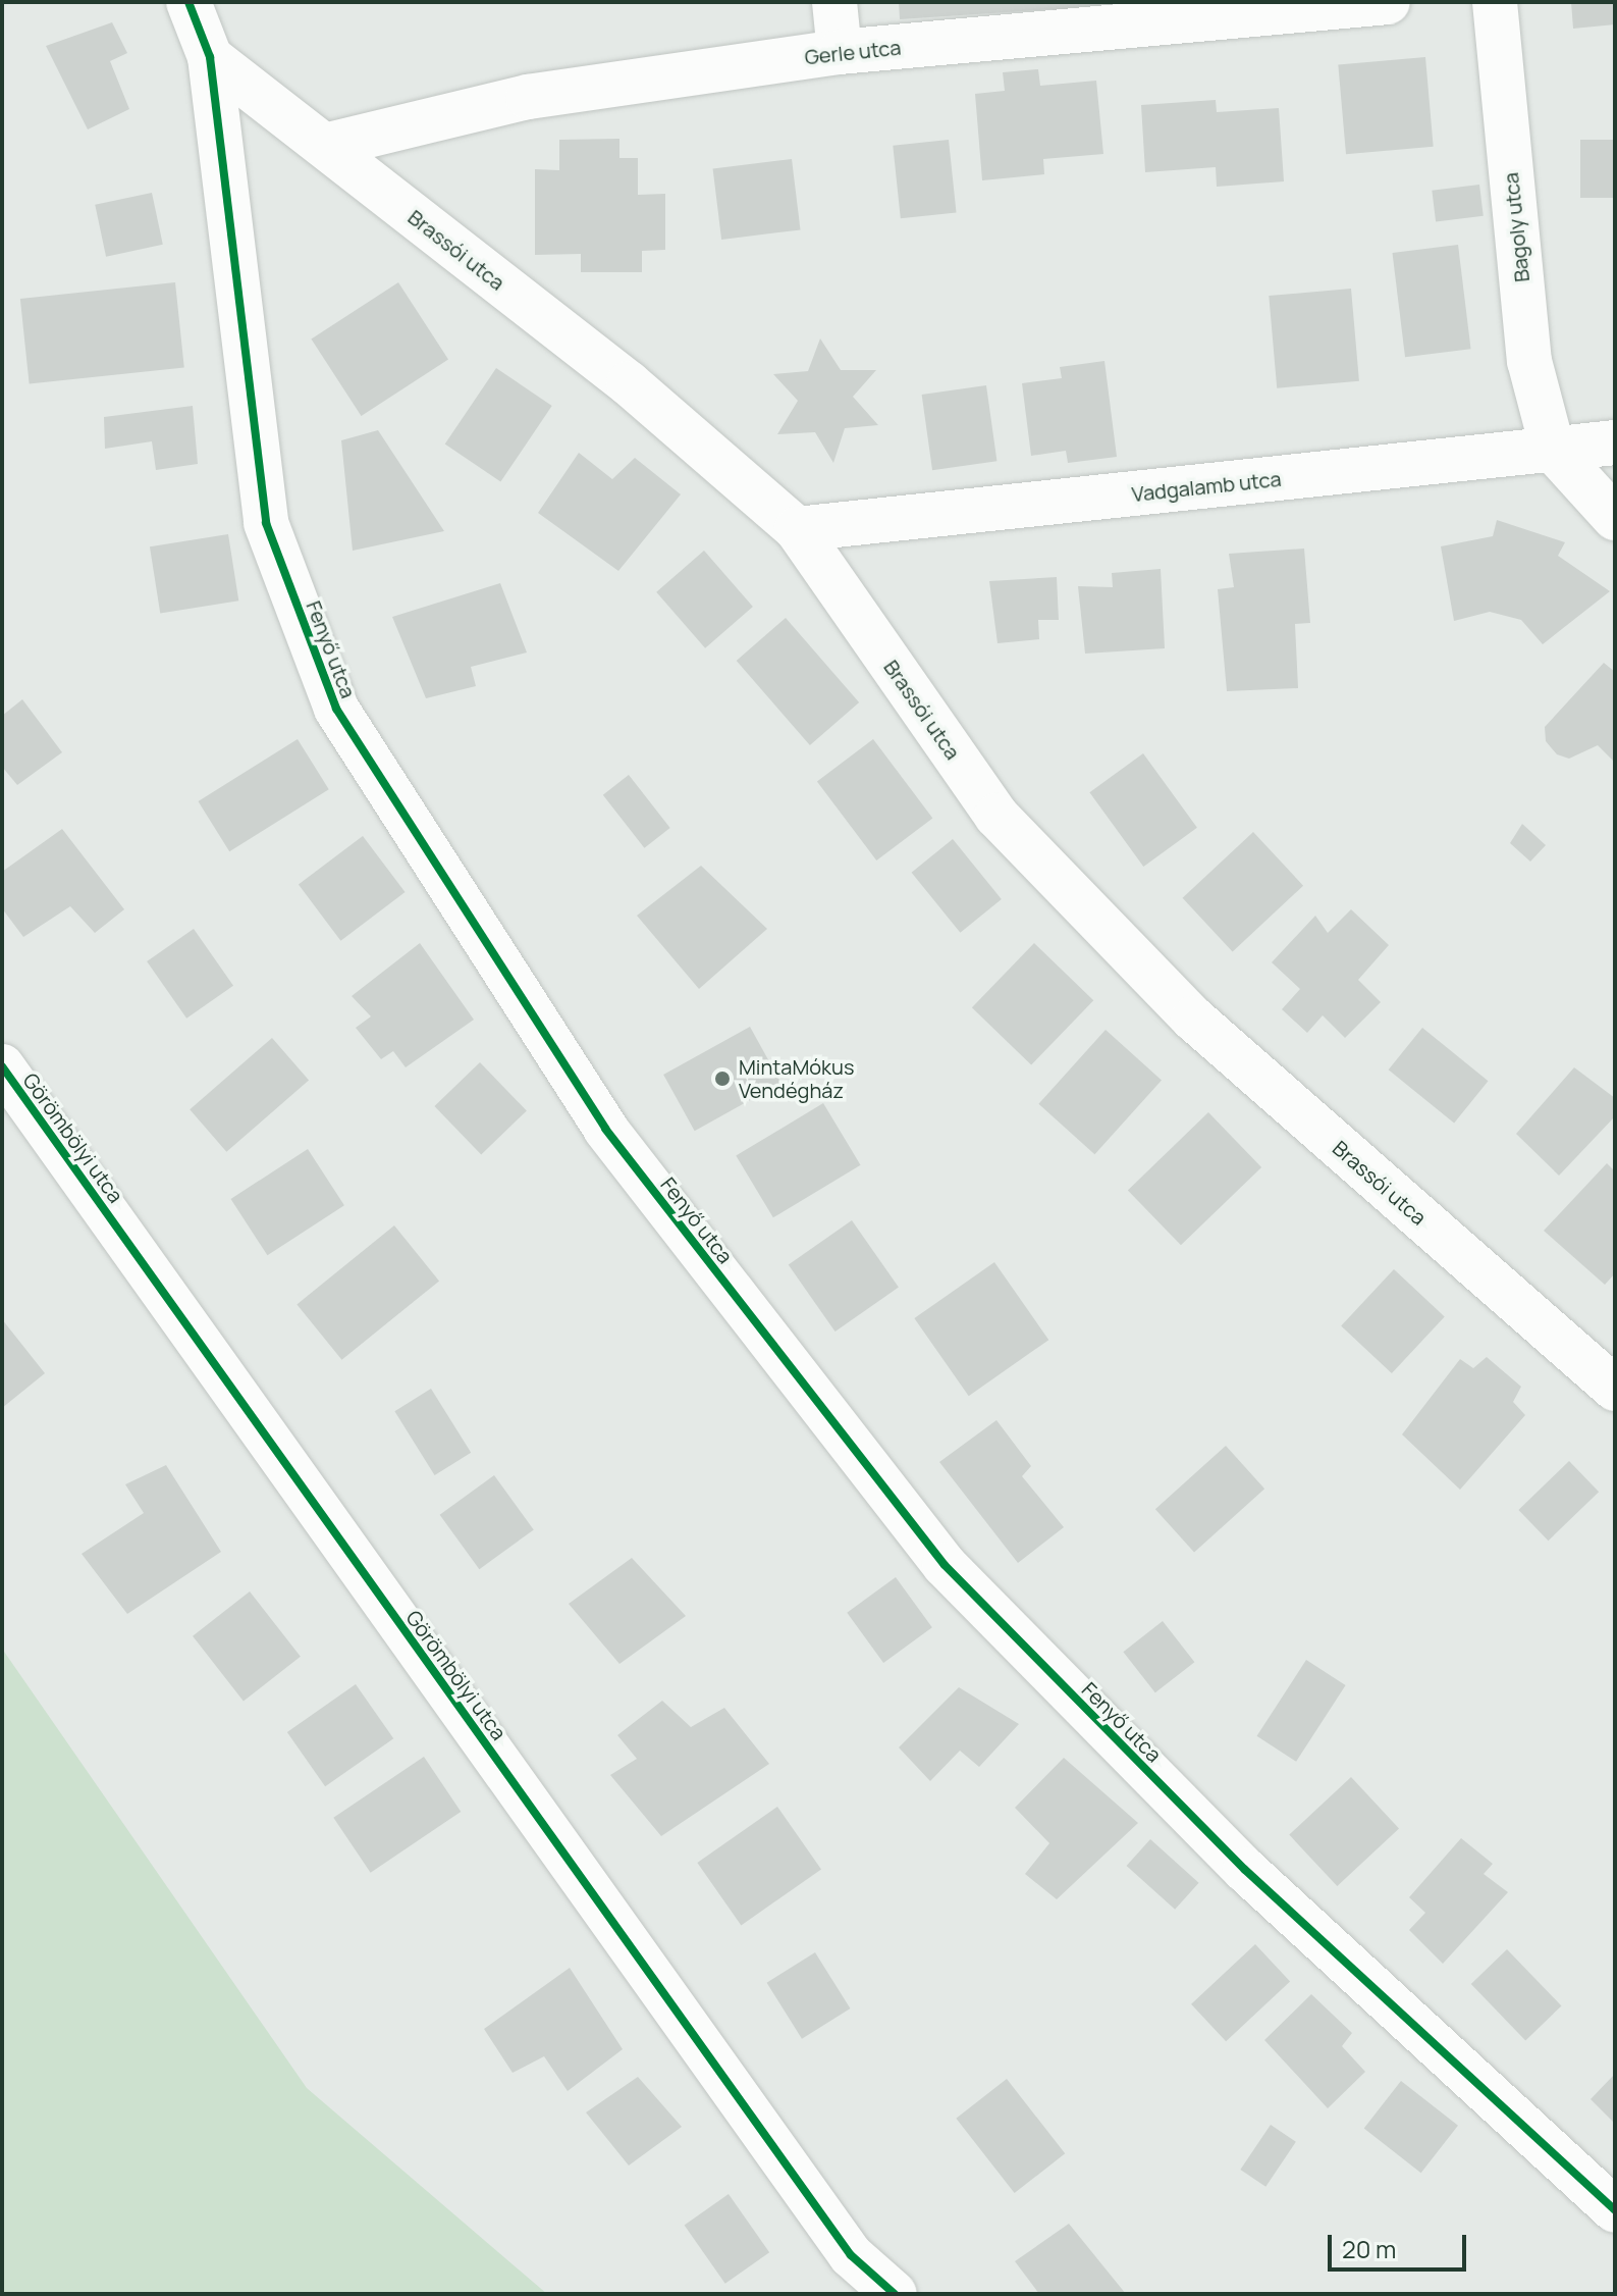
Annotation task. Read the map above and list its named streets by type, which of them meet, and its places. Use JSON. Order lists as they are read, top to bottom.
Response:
{
  "streets": {
    "street": [
      "Gerle utca",
      "Bagoly utca",
      "Brassói utca",
      "Vadgalamb utca",
      "Fenyő utca",
      "Görömbölyi utca"
    ]
  },
  "crossings": [
    ["Gerle utca", "Brassói utca"],
    ["Bagoly utca", "Vadgalamb utca"],
    ["Brassói utca", "Vadgalamb utca"],
    ["Brassói utca", "Fenyő utca"]
  ],
  "places": ["MintaMókus Vendégház"],
  "scale_bar": "20 m"
}
